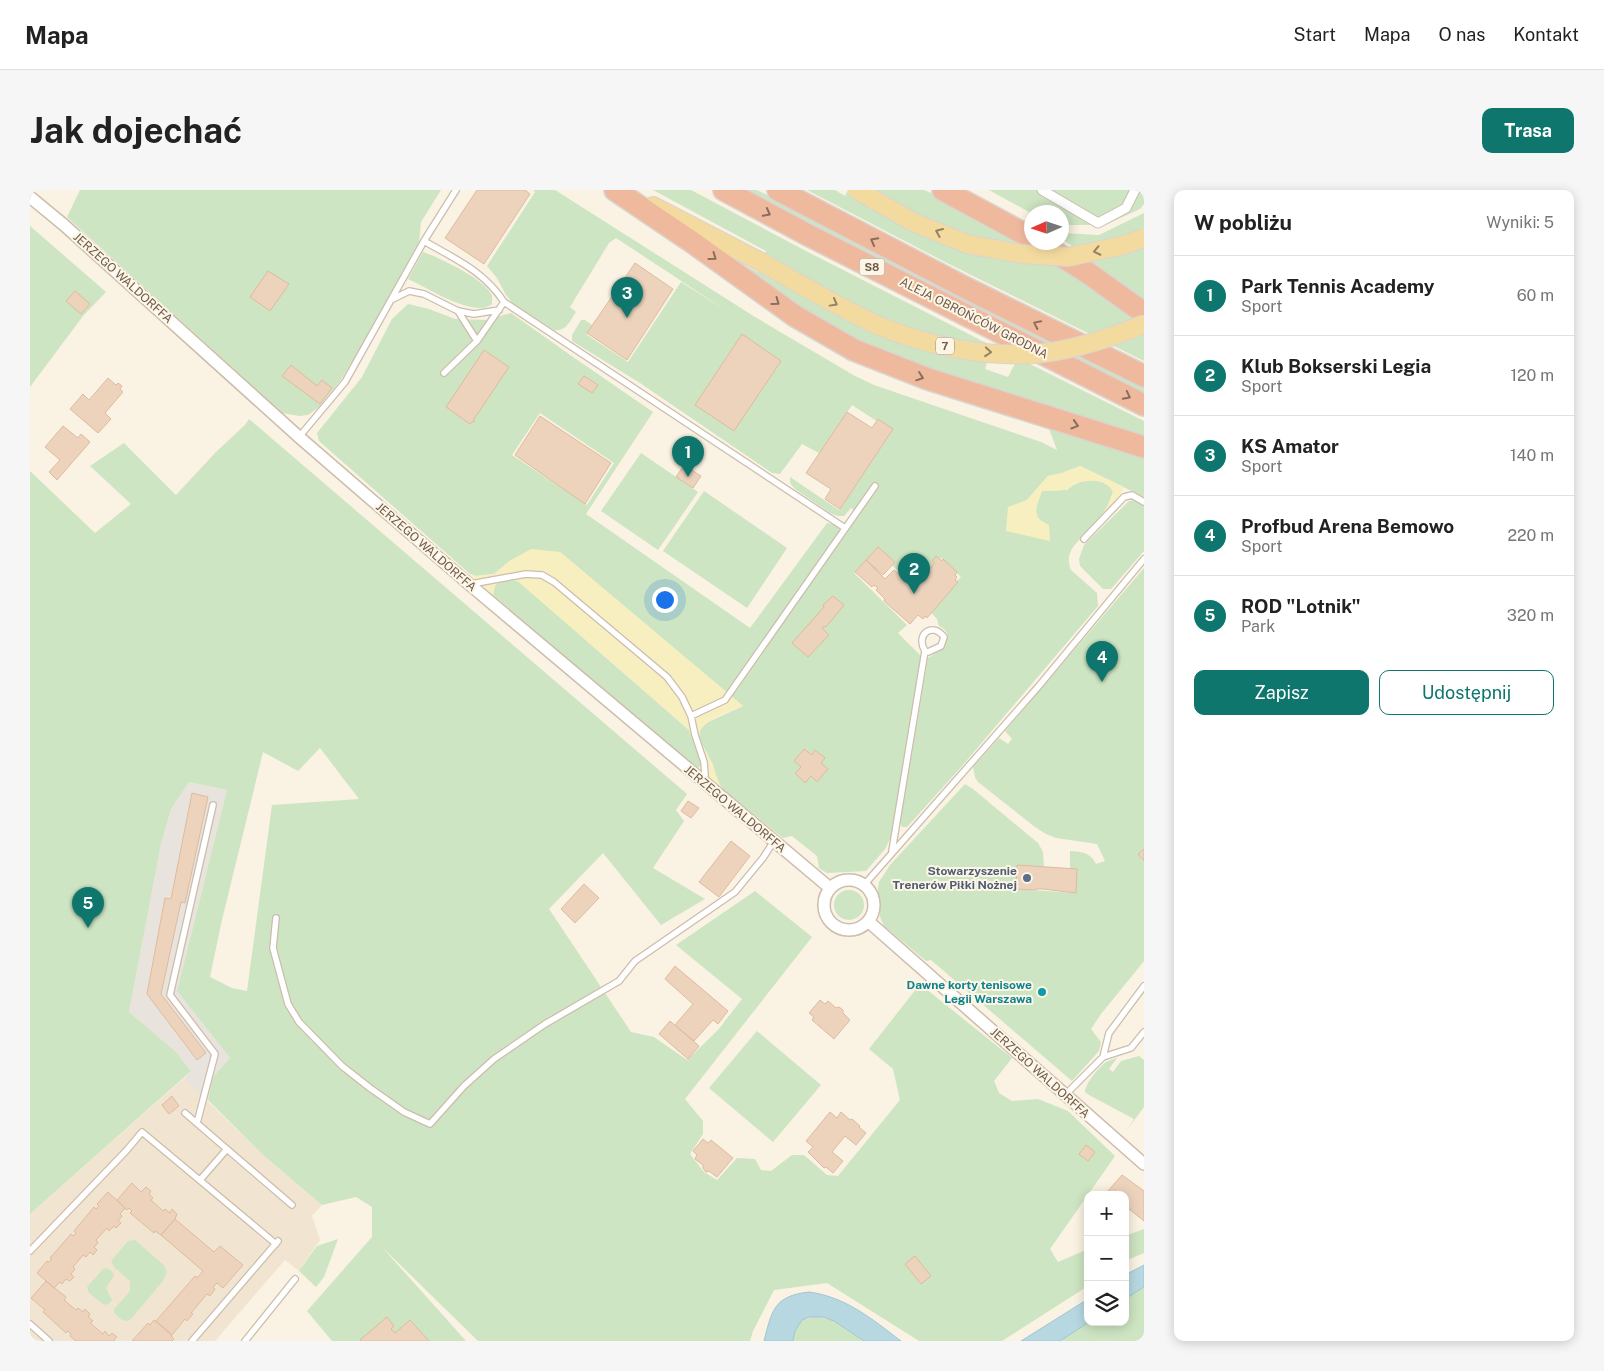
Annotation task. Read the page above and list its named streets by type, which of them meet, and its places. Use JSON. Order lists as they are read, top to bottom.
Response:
{
  "streets": {
    "highway": ["S8", "ALEJA OBROŃCÓW GRODNA"],
    "main road": ["7"],
    "street": ["JERZEGO WALDORFFA"]
  },
  "places": ["Stowarzyszenie Trenerów Piłki Nożnej", "Dawne korty tenisowe Legii Warszawa"],
  "north": "left",
  "page": {
    "header": "Mapa",
    "nav": [
      "Start",
      "Mapa",
      "O nas",
      "Kontakt"
    ],
    "buttons": [
      "Trasa",
      ["Zapisz", "Udostępnij"]
    ],
    "title": "Jak dojechać",
    "heading": ["W pobliżu", "Wyniki: 5"],
    "list": [
      {
        "mark": "1",
        "name": "Park Tennis Academy",
        "note": "Sport",
        "value": "60 m"
      },
      {
        "mark": "2",
        "name": "Klub Bokserski Legia",
        "note": "Sport",
        "value": "120 m"
      },
      {
        "mark": "3",
        "name": "KS Amator",
        "note": "Sport",
        "value": "140 m"
      },
      {
        "mark": "4",
        "name": "Profbud Arena Bemowo",
        "note": "Sport",
        "value": "220 m"
      },
      {
        "mark": "5",
        "name": "ROD \"Lotnik\"",
        "note": "Park",
        "value": "320 m"
      }
    ],
    "pins": [
      "3",
      "1",
      "2",
      "4",
      "5"
    ],
    "map_buttons": ["+", "−"]
  }
}
